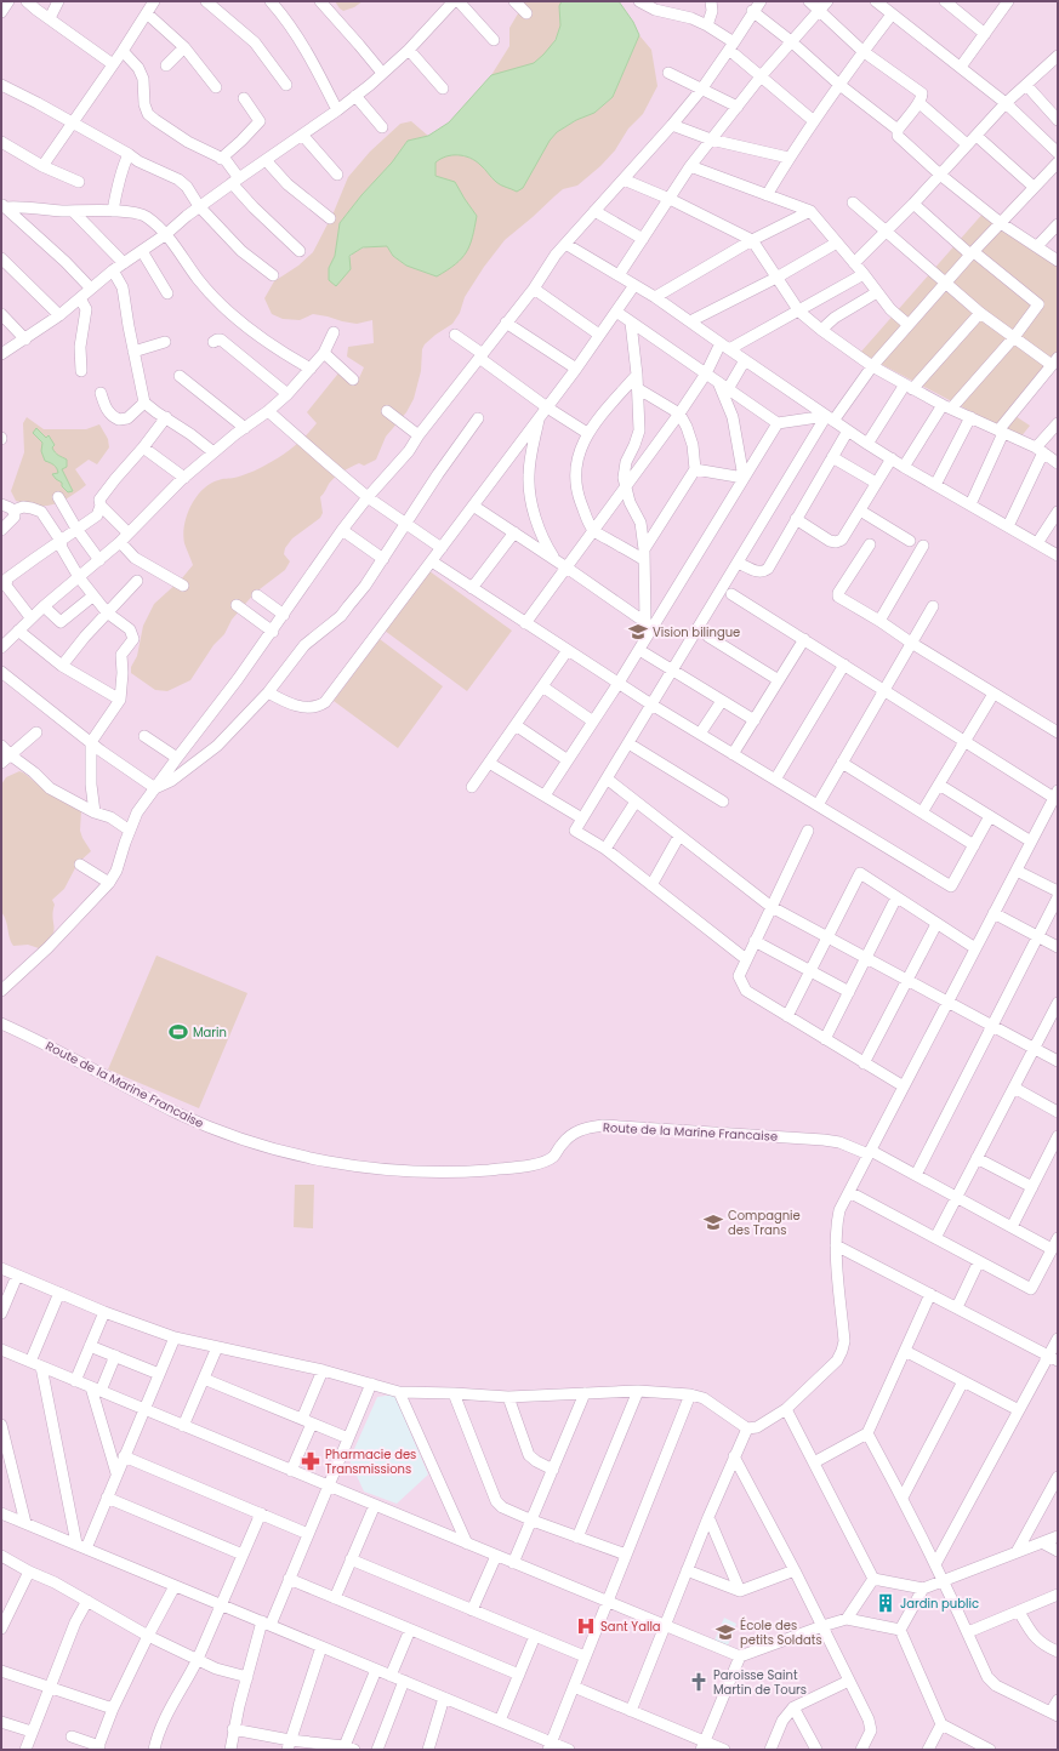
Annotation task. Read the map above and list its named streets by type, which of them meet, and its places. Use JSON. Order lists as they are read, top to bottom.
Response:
{
  "streets": {
    "street": ["Route de la Marine Francaise"]
  },
  "places": {
    "school or university": ["Vision bilingue", "Compagnie des Trans", "École des petits Soldats"],
    "sports": ["Marin"],
    "pharmacy": ["Pharmacie des Transmissions"],
    "building": ["Jardin public"],
    "hospital": ["Sant Yalla"],
    "church": ["Paroisse Saint Martin de Tours"]
  }
}
